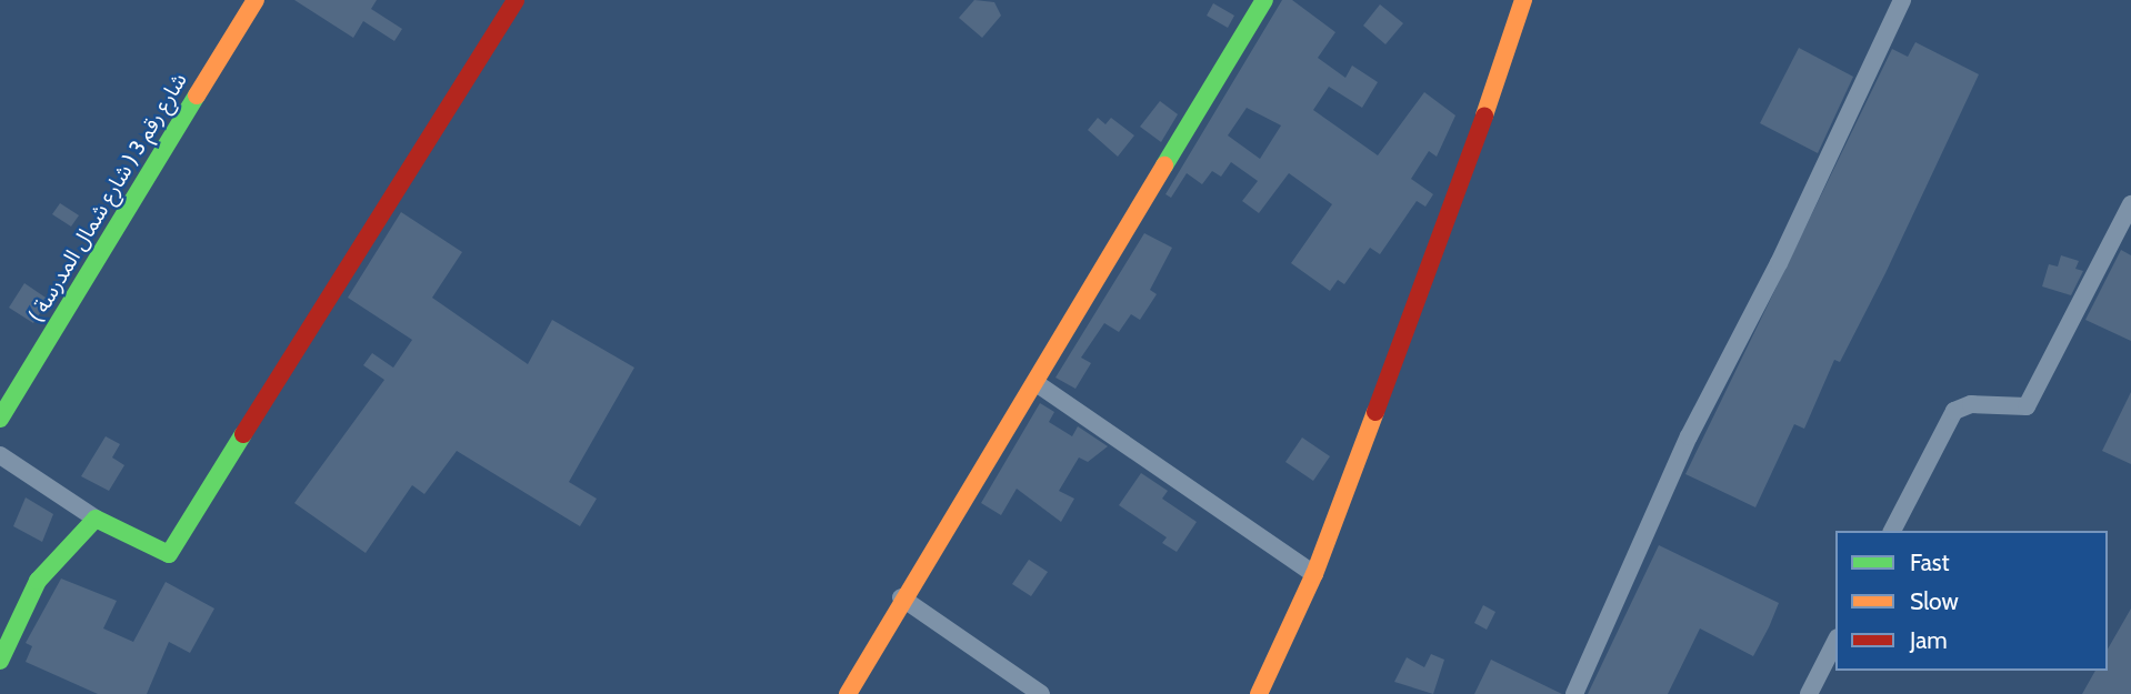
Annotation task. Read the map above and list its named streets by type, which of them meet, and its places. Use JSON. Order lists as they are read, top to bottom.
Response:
{
  "streets": {
    "street": ["شارع رقم 3 ( شارع شمال المدرسة )"]
  },
  "legend": ["Fast", "Slow", "Jam"]
}
